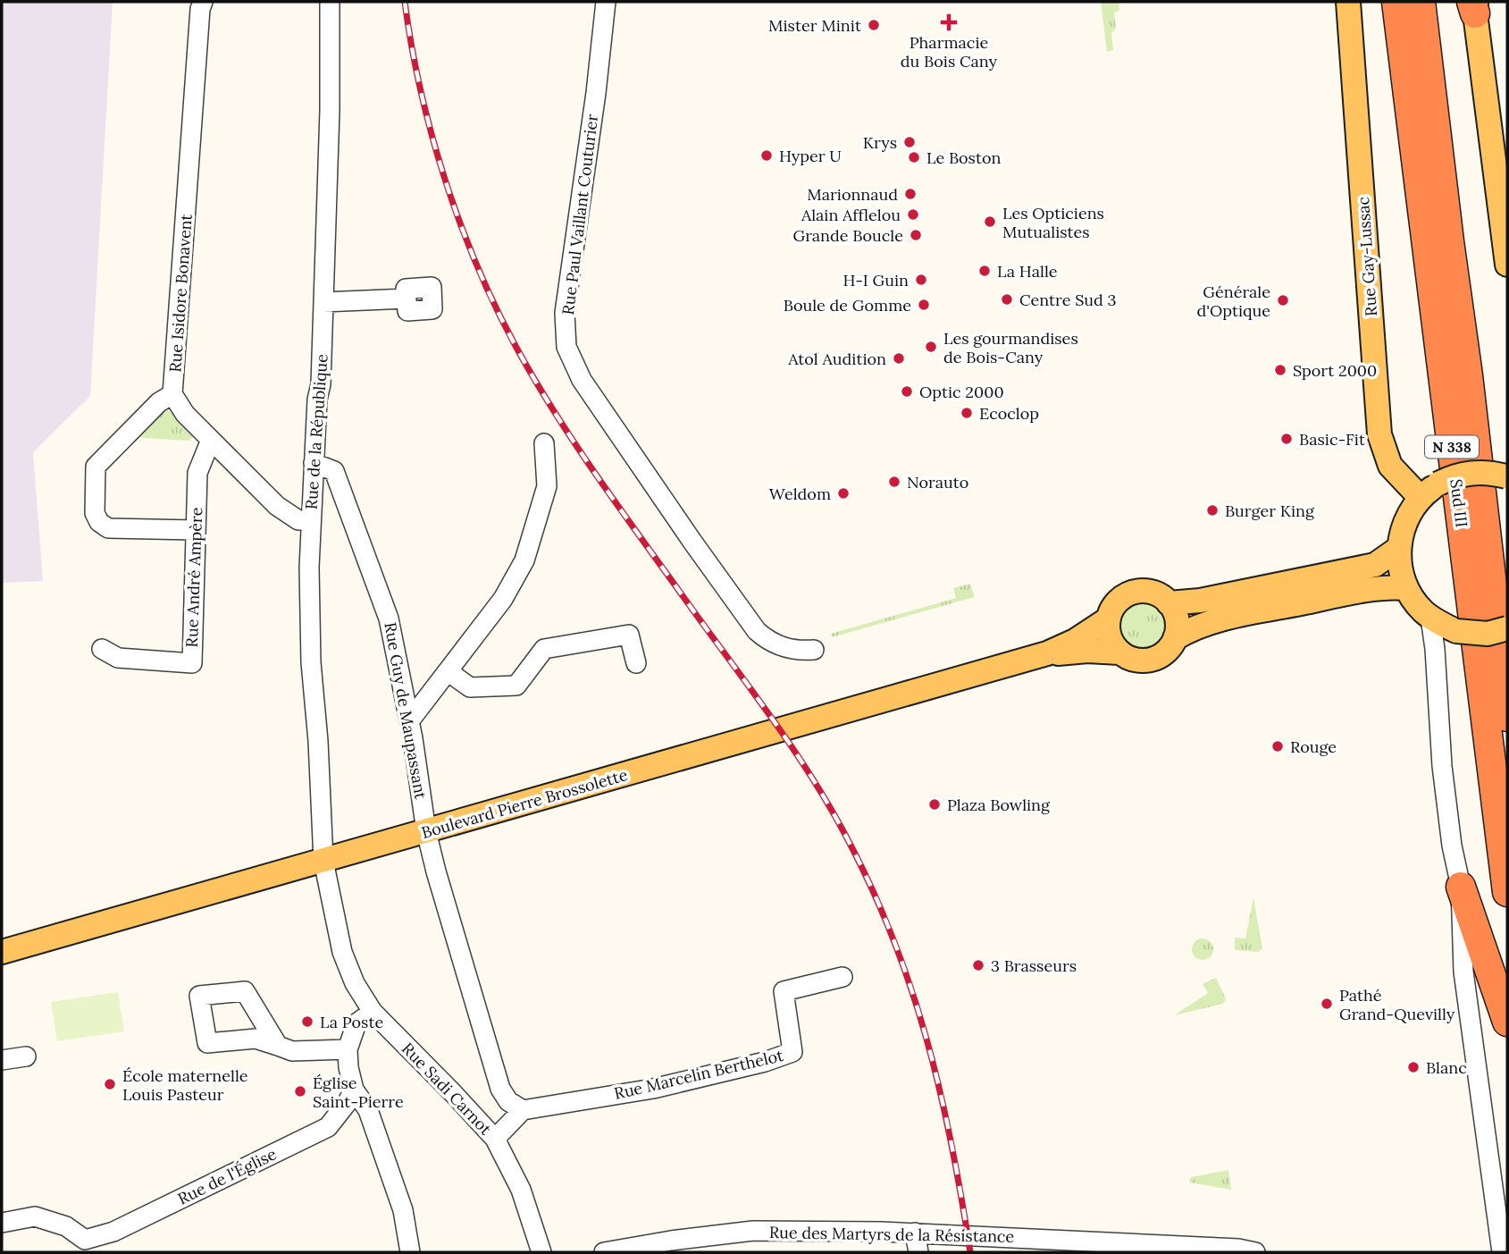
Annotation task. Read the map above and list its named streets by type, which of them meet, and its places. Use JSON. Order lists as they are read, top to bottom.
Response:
{
  "streets": {
    "highway": ["N 338", "Sud III"],
    "main road": ["Rue Gay-Lussac", "Boulevard Pierre Brossolette"],
    "street": [
      "Rue Paul Vaillant Couturier",
      "Rue Isidore Bonavent",
      "Rue de la République",
      "Rue André Ampère",
      "Rue Guy de Maupassant",
      "Rue Marcelin Berthelot",
      "Rue Sadi Carnot",
      "Rue de l'Église",
      "Rue des Martyrs de la Résistance"
    ]
  },
  "crossings": [
    ["Rue Isidore Bonavent", "Rue de la République"],
    ["Rue Isidore Bonavent", "Rue André Ampère"],
    ["Rue de la République", "Rue Guy de Maupassant"],
    ["Rue de la République", "Boulevard Pierre Brossolette"],
    ["Rue de la République", "Rue Sadi Carnot"],
    ["Rue Guy de Maupassant", "Boulevard Pierre Brossolette"],
    ["Rue Guy de Maupassant", "Rue Marcelin Berthelot"],
    ["Boulevard Pierre Brossolette", "Rue Sadi Carnot"]
  ],
  "places": {
    "health": ["Pharmacie du Bois Cany"],
    "other": [
      "Mister Minit",
      "Krys",
      "Hyper U",
      "Le Boston",
      "Marionnaud",
      "Alain Afflelou",
      "Les Opticiens Mutualistes",
      "Grande Boucle",
      "La Halle",
      "H-I Guin",
      "Centre Sud 3",
      "Générale d'Optique",
      "Boule de Gomme",
      "Les gourmandises de Bois-Cany",
      "Atol Audition",
      "Sport 2000",
      "Optic 2000",
      "Ecoclop",
      "Basic-Fit",
      "Norauto",
      "Weldom",
      "Burger King",
      "Rouge",
      "Plaza Bowling",
      "3 Brasseurs",
      "Pathé Grand-Quevilly",
      "La Poste",
      "Blanc",
      "École maternelle Louis Pasteur",
      "Église Saint-Pierre"
    ]
  }
}
